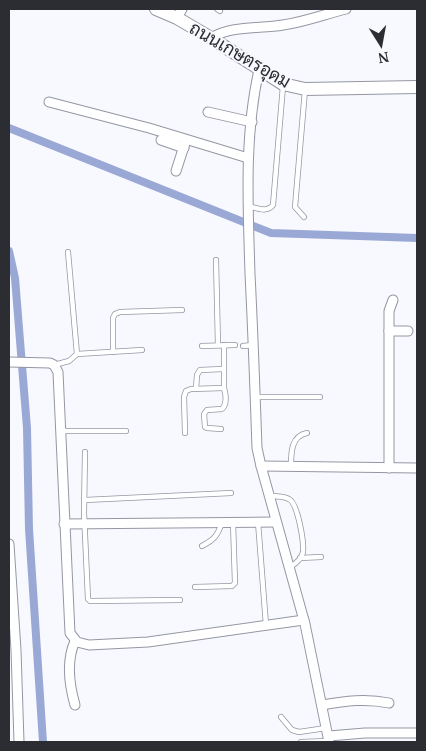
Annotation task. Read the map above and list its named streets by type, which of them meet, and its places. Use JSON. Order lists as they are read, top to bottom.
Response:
{
  "streets": {
    "street": ["ถนนเกษตรอุดม"]
  },
  "north": "bottom"
}
